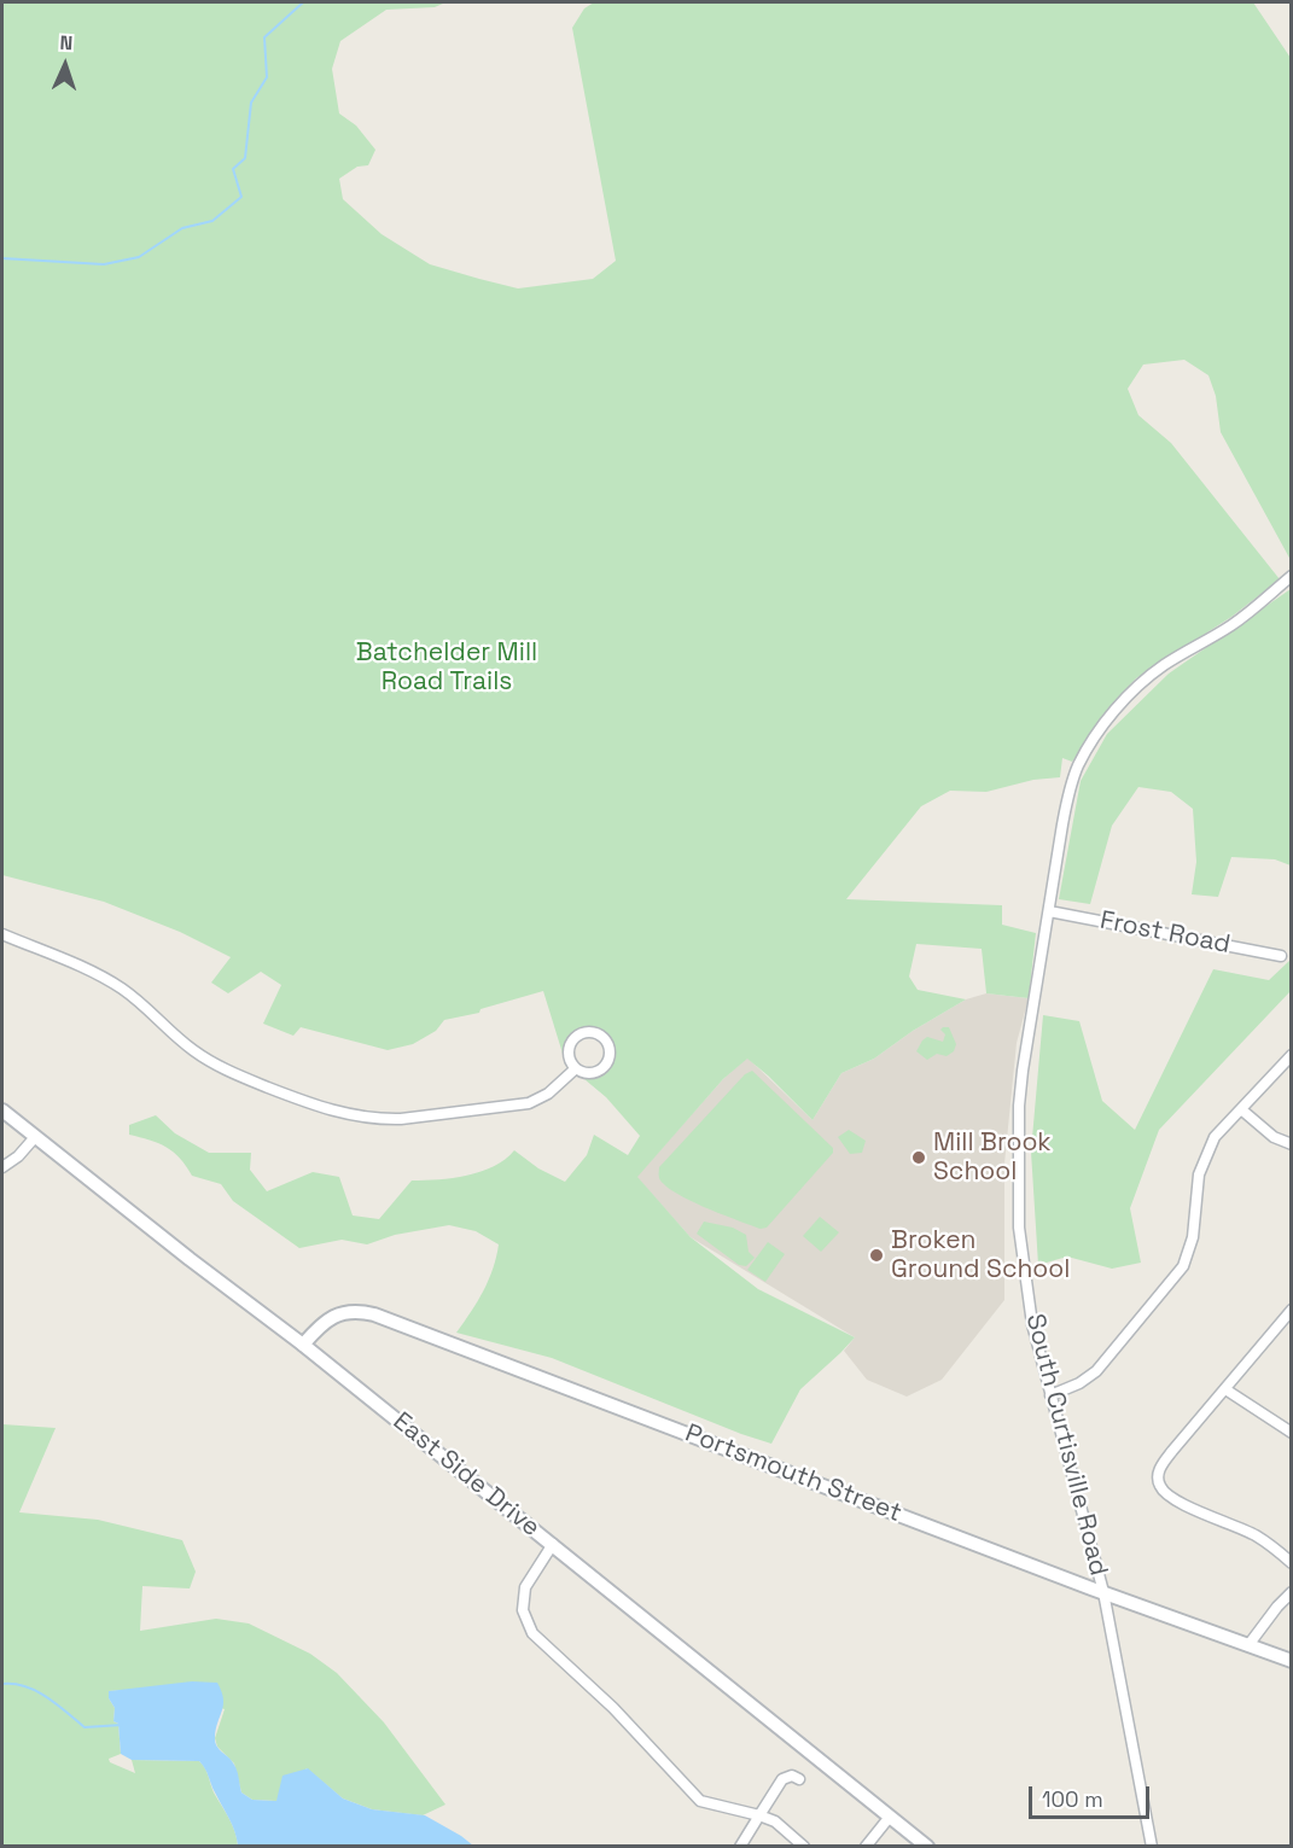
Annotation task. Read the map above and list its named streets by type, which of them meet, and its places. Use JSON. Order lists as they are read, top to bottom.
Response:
{
  "streets": {
    "main road": ["Portsmouth Street", "East Side Drive"],
    "street": ["Frost Road", "South Curtisville Road"]
  },
  "crossings": [
    ["Frost Road", "South Curtisville Road"],
    ["South Curtisville Road", "Portsmouth Street"],
    ["Portsmouth Street", "East Side Drive"]
  ],
  "parks": ["Batchelder Mill Road Trails"],
  "places": ["Mill Brook School", "Broken Ground School"],
  "scale_bar": "100 m",
  "north": "top"
}
